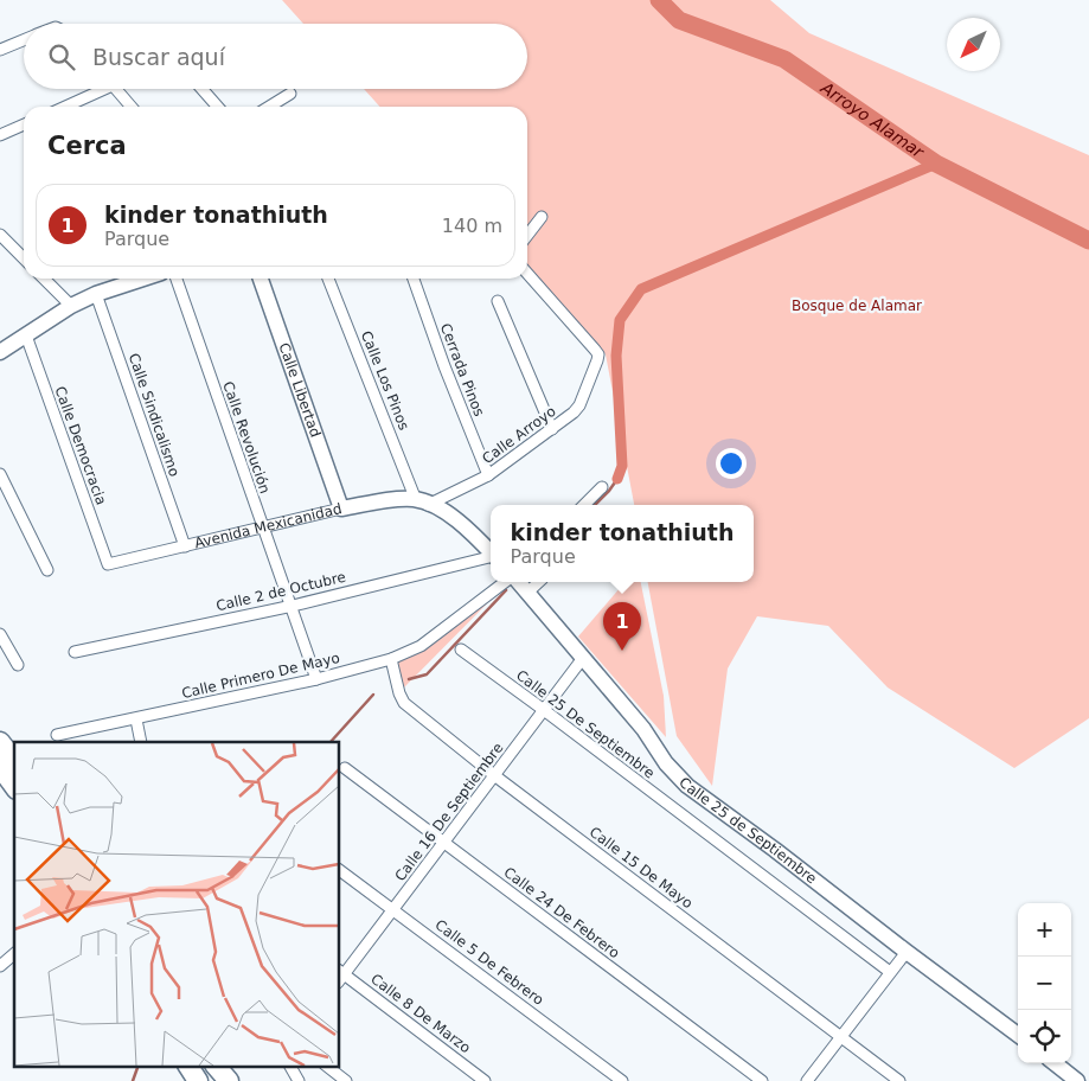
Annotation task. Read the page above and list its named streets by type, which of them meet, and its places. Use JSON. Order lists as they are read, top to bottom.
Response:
{
  "streets": {
    "main road": ["Calle Libertad", "Avenida Mexicanidad", "Calle 25 de Septiembre"],
    "street": [
      "Cerrada Pinos",
      "Calle Los Pinos",
      "Calle Sindicalismo",
      "Calle Arroyo",
      "Calle Revolución",
      "Calle Democracia",
      "Calle 2 de Octubre",
      "Calle Primero De Mayo",
      "Calle 25 De Septiembre",
      "Calle 16 De Septiembre",
      "Calle 15 De Mayo",
      "Calle 24 De Febrero",
      "Calle 5 De Febrero",
      "Calle 8 De Marzo"
    ]
  },
  "crossings": [
    ["Cerrada Pinos", "Calle Arroyo"],
    ["Calle Los Pinos", "Calle Arroyo"],
    ["Calle Los Pinos", "Avenida Mexicanidad"],
    ["Calle Libertad", "Avenida Mexicanidad"],
    ["Calle Sindicalismo", "Avenida Mexicanidad"],
    ["Calle Arroyo", "Avenida Mexicanidad"],
    ["Calle Revolución", "Avenida Mexicanidad"],
    ["Calle Revolución", "Calle 2 de Octubre"],
    ["Calle Revolución", "Calle Primero De Mayo"],
    ["Calle Democracia", "Avenida Mexicanidad"],
    ["Calle Primero De Mayo", "Calle 15 De Mayo"],
    ["Calle 25 De Septiembre", "Calle 16 De Septiembre"],
    ["Calle 16 De Septiembre", "Calle 25 de Septiembre"],
    ["Calle 16 De Septiembre", "Calle 15 De Mayo"],
    ["Calle 16 De Septiembre", "Calle 24 De Febrero"],
    ["Calle 16 De Septiembre", "Calle 5 De Febrero"],
    ["Calle 16 De Septiembre", "Calle 8 De Marzo"]
  ],
  "water": ["Arroyo Alamar"],
  "parks": ["Bosque de Alamar"],
  "north": "bottom left",
  "page": {
    "search": "Buscar aquí",
    "heading": "Cerca",
    "list": [
      {
        "mark": "1",
        "name": "kinder tonathiuth",
        "note": "Parque",
        "value": "140 m"
      }
    ],
    "popup": ["kinder tonathiuth", "Parque"],
    "pins": "1",
    "map_buttons": ["+", "−"]
  }
}
